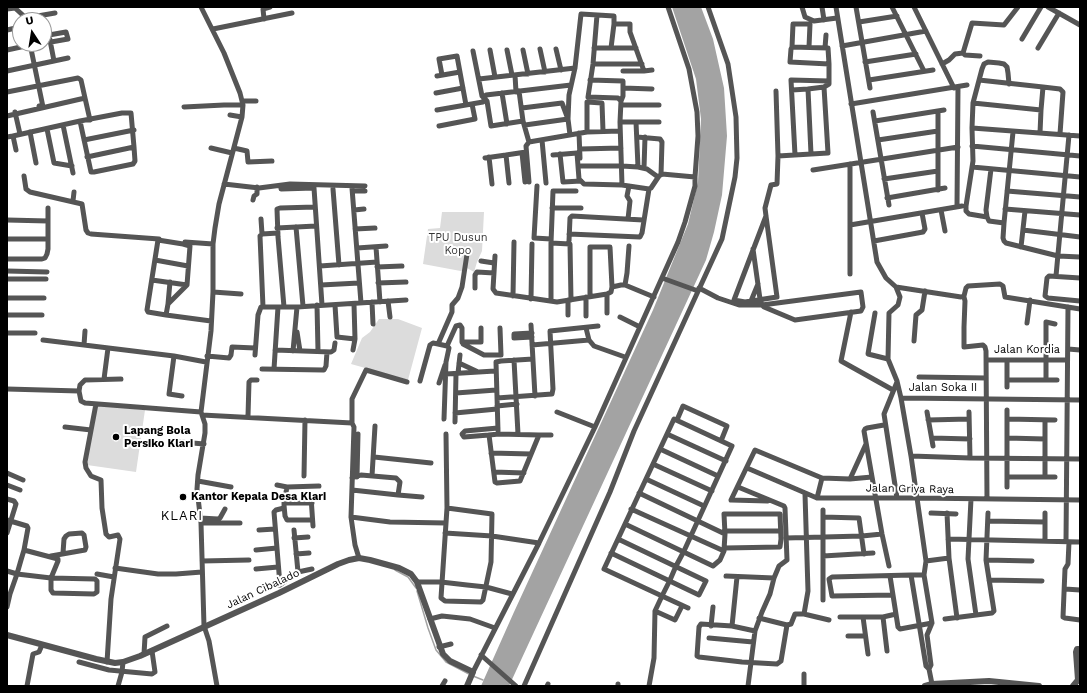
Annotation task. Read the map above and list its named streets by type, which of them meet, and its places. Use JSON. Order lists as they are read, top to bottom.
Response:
{
  "streets": {
    "street": [
      "Jalan Kordia",
      "Jalan Soka II",
      "Jalan Griya Raya",
      "Jalan Cibalado"
    ]
  },
  "districts": ["KLARI"],
  "parks": ["TPU Dusun Kopo"],
  "places": ["Lapang Bola Persiko Klari", "Kantor Kepala Desa Klari"],
  "north": "top"
}
